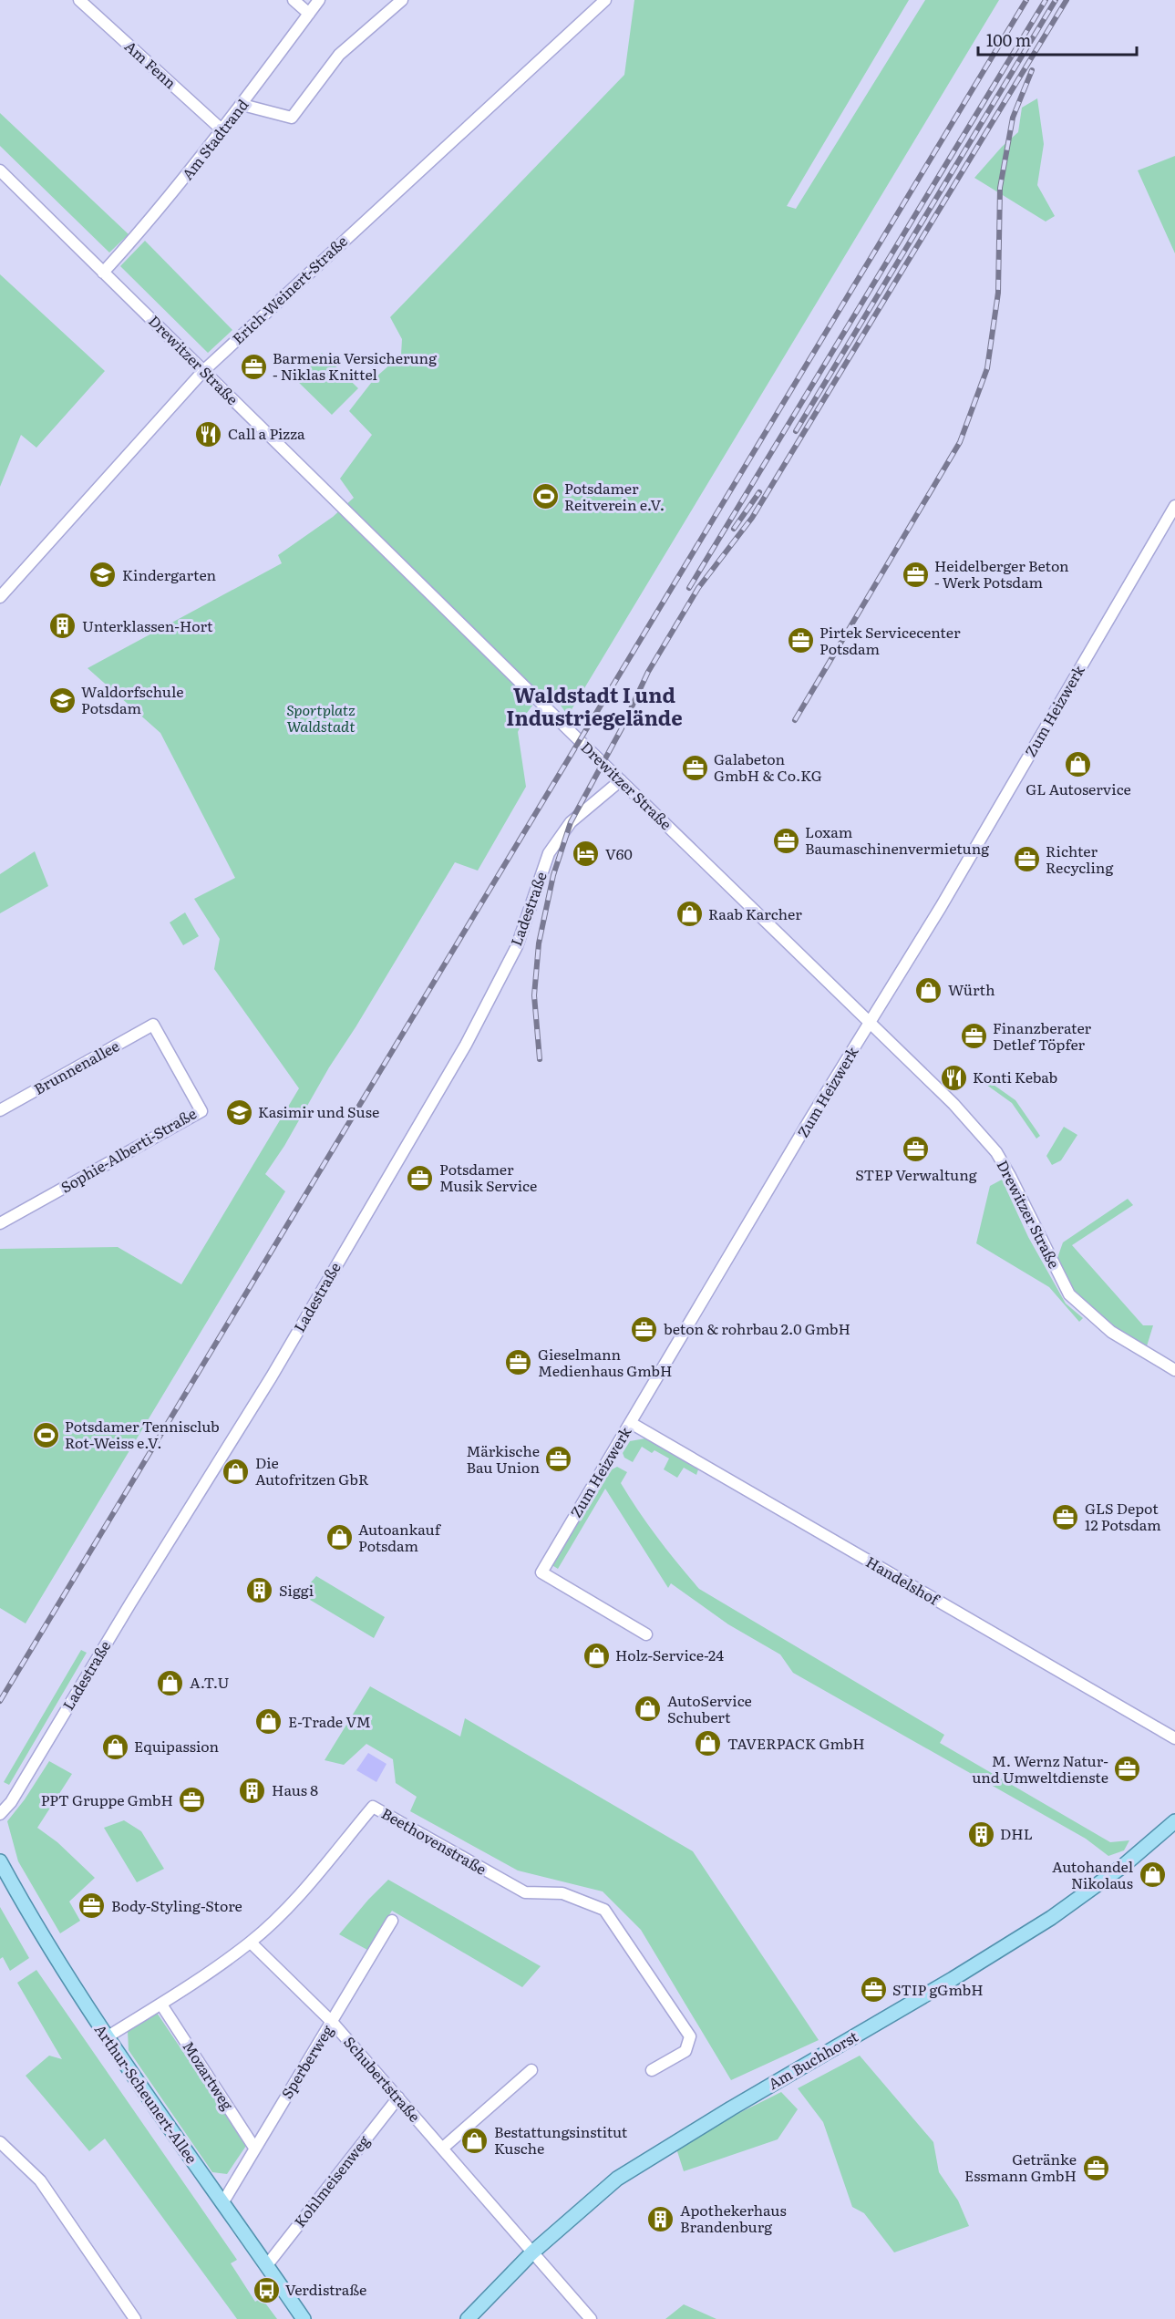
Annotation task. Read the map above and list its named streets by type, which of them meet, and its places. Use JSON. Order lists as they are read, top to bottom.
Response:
{
  "streets": {
    "main road": ["Am Buchhorst", "Arthur-Scheunert-Allee"],
    "street": [
      "Am Fenn",
      "Am Stadtrand",
      "Erich-Weinert-Straße",
      "Drewitzer Straße",
      "Zum Heizwerk",
      "Ladestraße",
      "Brunnenallee",
      "Sophie-Alberti-Straße",
      "Handelshof",
      "Beethovenstraße",
      "Sperberweg",
      "Mozartweg",
      "Schubertstraße",
      "Kohlmeisenweg"
    ]
  },
  "crossings": [
    ["Am Fenn", "Am Stadtrand"],
    ["Am Stadtrand", "Drewitzer Straße"],
    ["Erich-Weinert-Straße", "Drewitzer Straße"],
    ["Drewitzer Straße", "Zum Heizwerk"],
    ["Drewitzer Straße", "Ladestraße"],
    ["Zum Heizwerk", "Handelshof"],
    ["Brunnenallee", "Sophie-Alberti-Straße"],
    ["Beethovenstraße", "Mozartweg"],
    ["Beethovenstraße", "Schubertstraße"],
    ["Beethovenstraße", "Arthur-Scheunert-Allee"],
    ["Am Buchhorst", "Schubertstraße"],
    ["Sperberweg", "Mozartweg"],
    ["Sperberweg", "Schubertstraße"],
    ["Sperberweg", "Arthur-Scheunert-Allee"],
    ["Schubertstraße", "Kohlmeisenweg"],
    ["Arthur-Scheunert-Allee", "Kohlmeisenweg"]
  ],
  "districts": ["Waldstadt I und Industriegelände"],
  "parks": ["Sportplatz Waldstadt"],
  "places": {
    "office": [
      "Barmenia Versicherung - Niklas Knittel",
      "Heidelberger Beton - Werk Potsdam",
      "Pirtek Servicecenter Potsdam",
      "Galabeton GmbH & Co.KG",
      "Loxam Baumaschinenvermietung",
      "Richter Recycling",
      "Finanzberater Detlef Töpfer",
      "STEP Verwaltung",
      "Potsdamer Musik Service",
      "beton & rohrbau 2.0 GmbH",
      "Gieselmann Medienhaus GmbH",
      "Märkische Bau Union",
      "GLS Depot 12 Potsdam",
      "M. Wernz Natur- und Umweltdienste",
      "PPT Gruppe GmbH",
      "Body-Styling-Store",
      "STIP gGmbH",
      "Getränke Essmann GmbH"
    ],
    "restaurant": ["Call a Pizza", "Konti Kebab"],
    "sports": ["Potsdamer Reitverein e.V.", "Potsdamer Tennisclub Rot-Weiss e.V."],
    "school or university": ["Kindergarten", "Waldorfschule Potsdam", "Kasimir und Suse"],
    "building": [
      "Unterklassen-Hort",
      "Siggi",
      "Haus 8",
      "DHL",
      "Apothekerhaus Brandenburg"
    ],
    "shop": [
      "GL Autoservice",
      "Raab Karcher",
      "Würth",
      "Die Autofritzen GbR",
      "Autoankauf Potsdam",
      "Holz-Service-24",
      "A.T.U",
      "AutoService Schubert",
      "E-Trade VM",
      "TAVERPACK GmbH",
      "Equipassion",
      "Autohandel Nikolaus",
      "Bestattungsinstitut Kusche"
    ],
    "hotel": ["V60"],
    "bus stop": ["Verdistraße"]
  },
  "scale_bar": "100 m"
}
